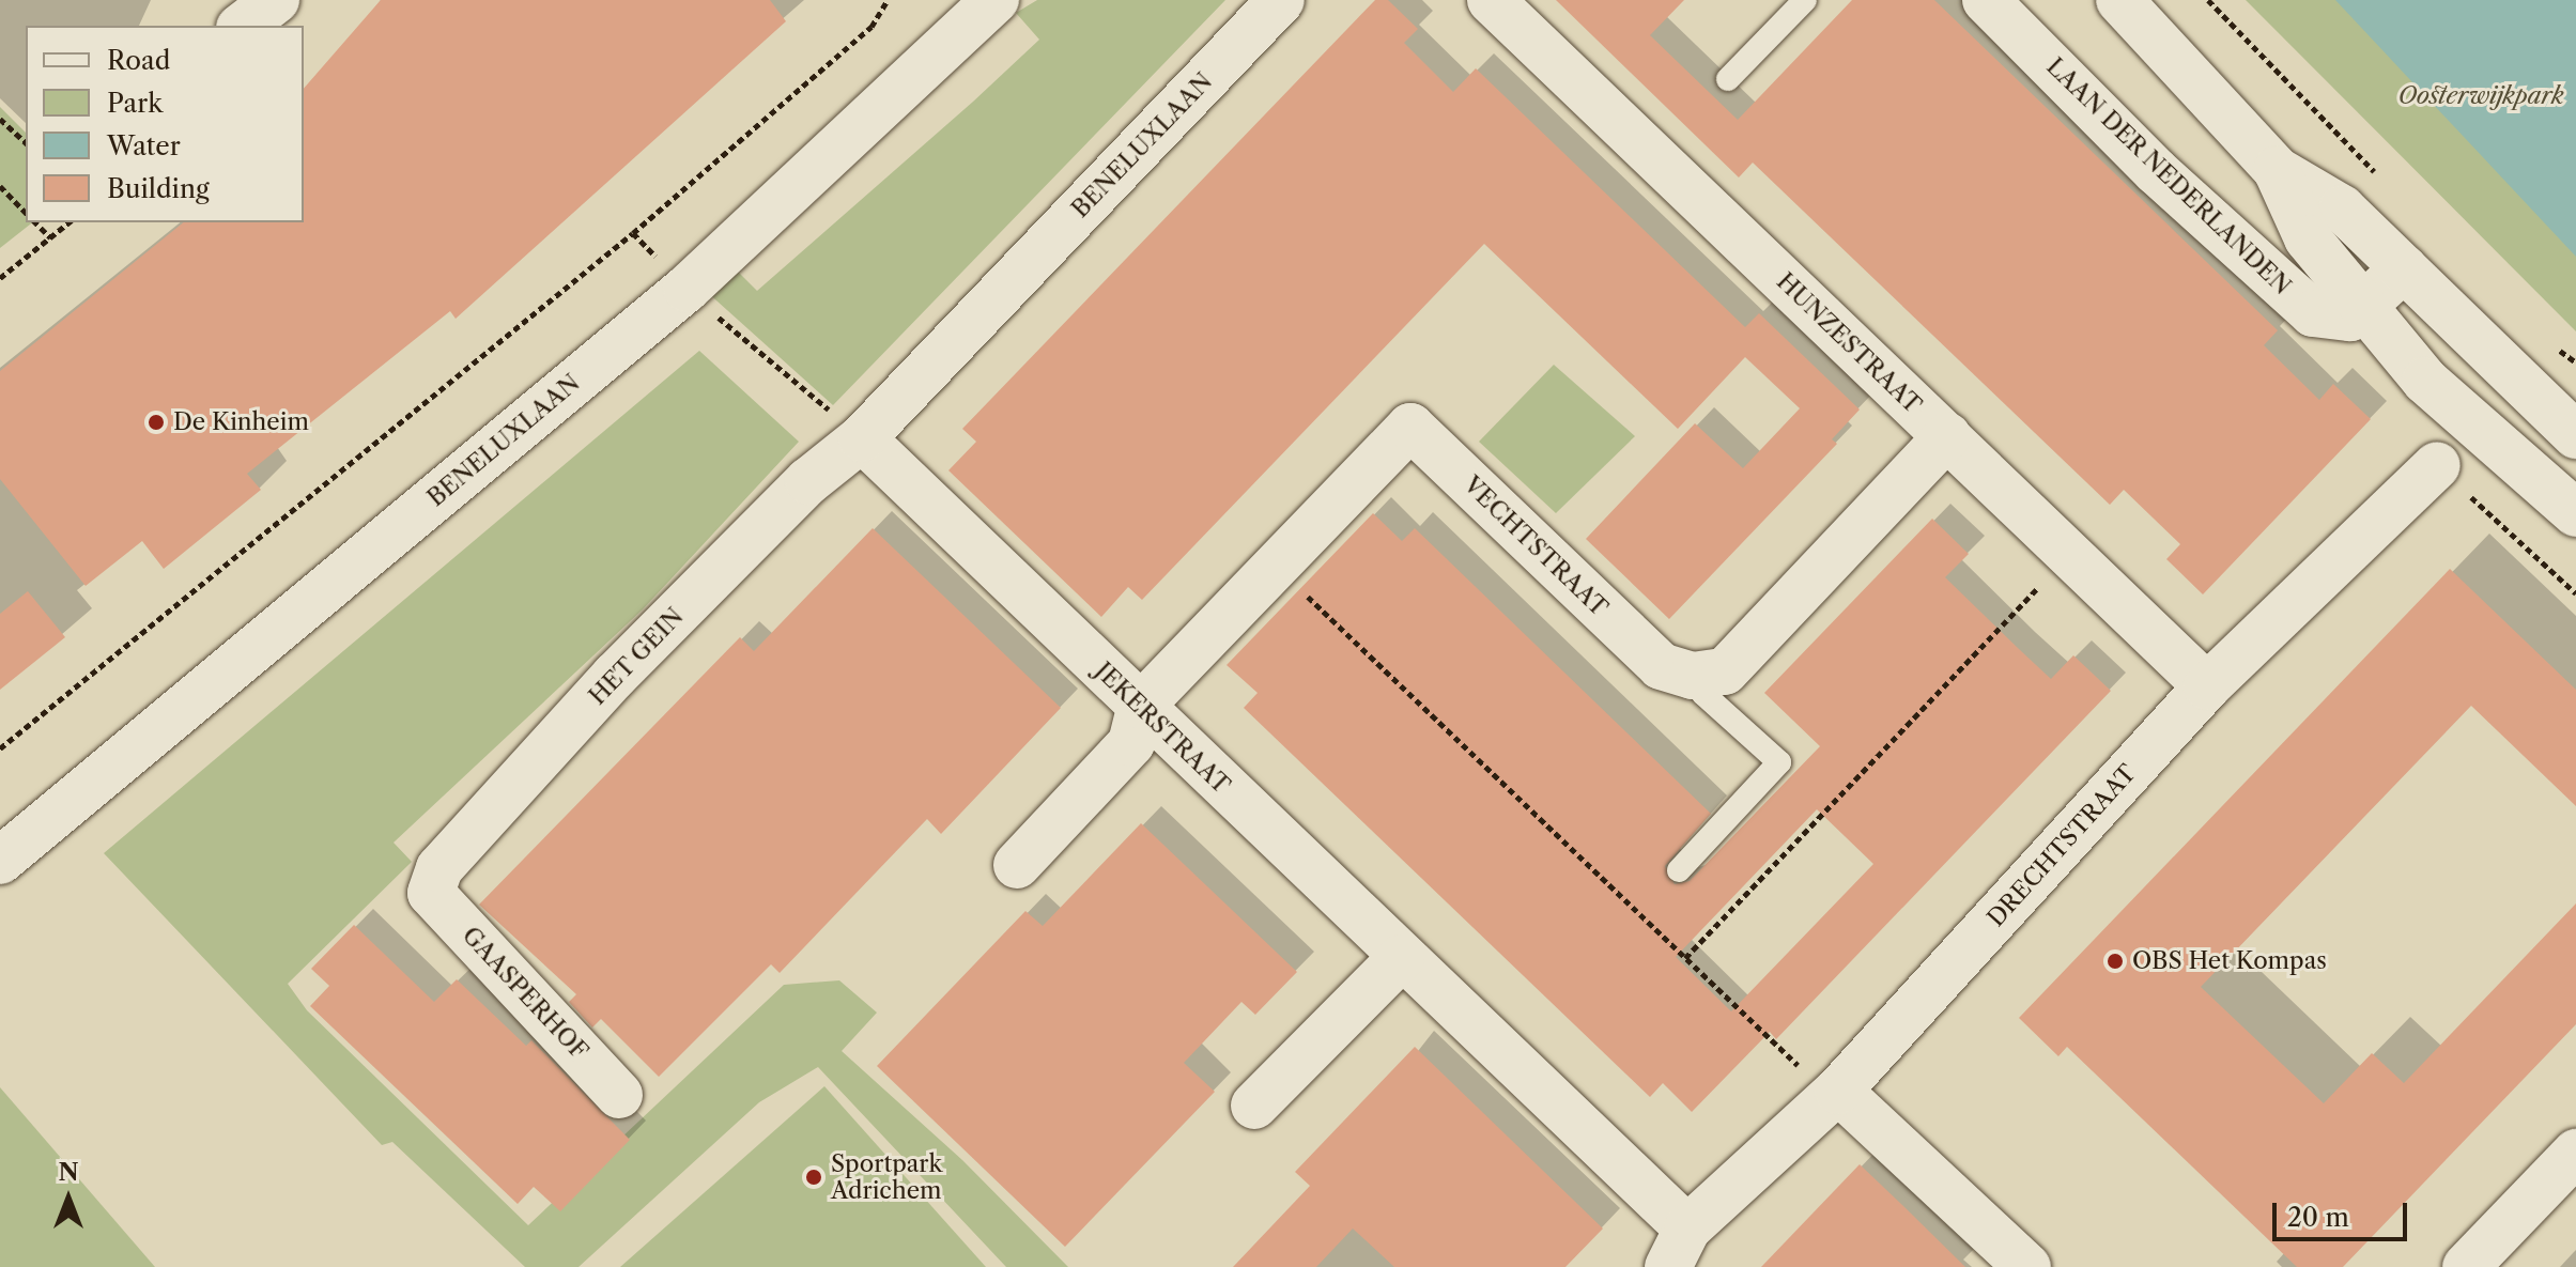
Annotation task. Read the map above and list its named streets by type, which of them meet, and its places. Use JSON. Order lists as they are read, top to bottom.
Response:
{
  "streets": {
    "street": [
      "BENELUXLAAN",
      "LAAN DER NEDERLANDEN",
      "HUNZESTRAAT",
      "VECHTSTRAAT",
      "HET GEIN",
      "JEKERSTRAAT",
      "DRECHTSTRAAT",
      "GAASPERHOF"
    ]
  },
  "crossings": [
    ["BENELUXLAAN", "HET GEIN"],
    ["BENELUXLAAN", "JEKERSTRAAT"],
    ["HUNZESTRAAT", "DRECHTSTRAAT"],
    ["VECHTSTRAAT", "JEKERSTRAAT"],
    ["HET GEIN", "JEKERSTRAAT"],
    ["HET GEIN", "GAASPERHOF"],
    ["JEKERSTRAAT", "DRECHTSTRAAT"]
  ],
  "parks": ["Oosterwijkpark"],
  "places": ["De Kinheim", "OBS Het Kompas", "Sportpark Adrichem"],
  "legend": [
    "Road",
    "Park",
    "Water",
    "Building"
  ],
  "scale_bar": "20 m",
  "north": "top"
}
